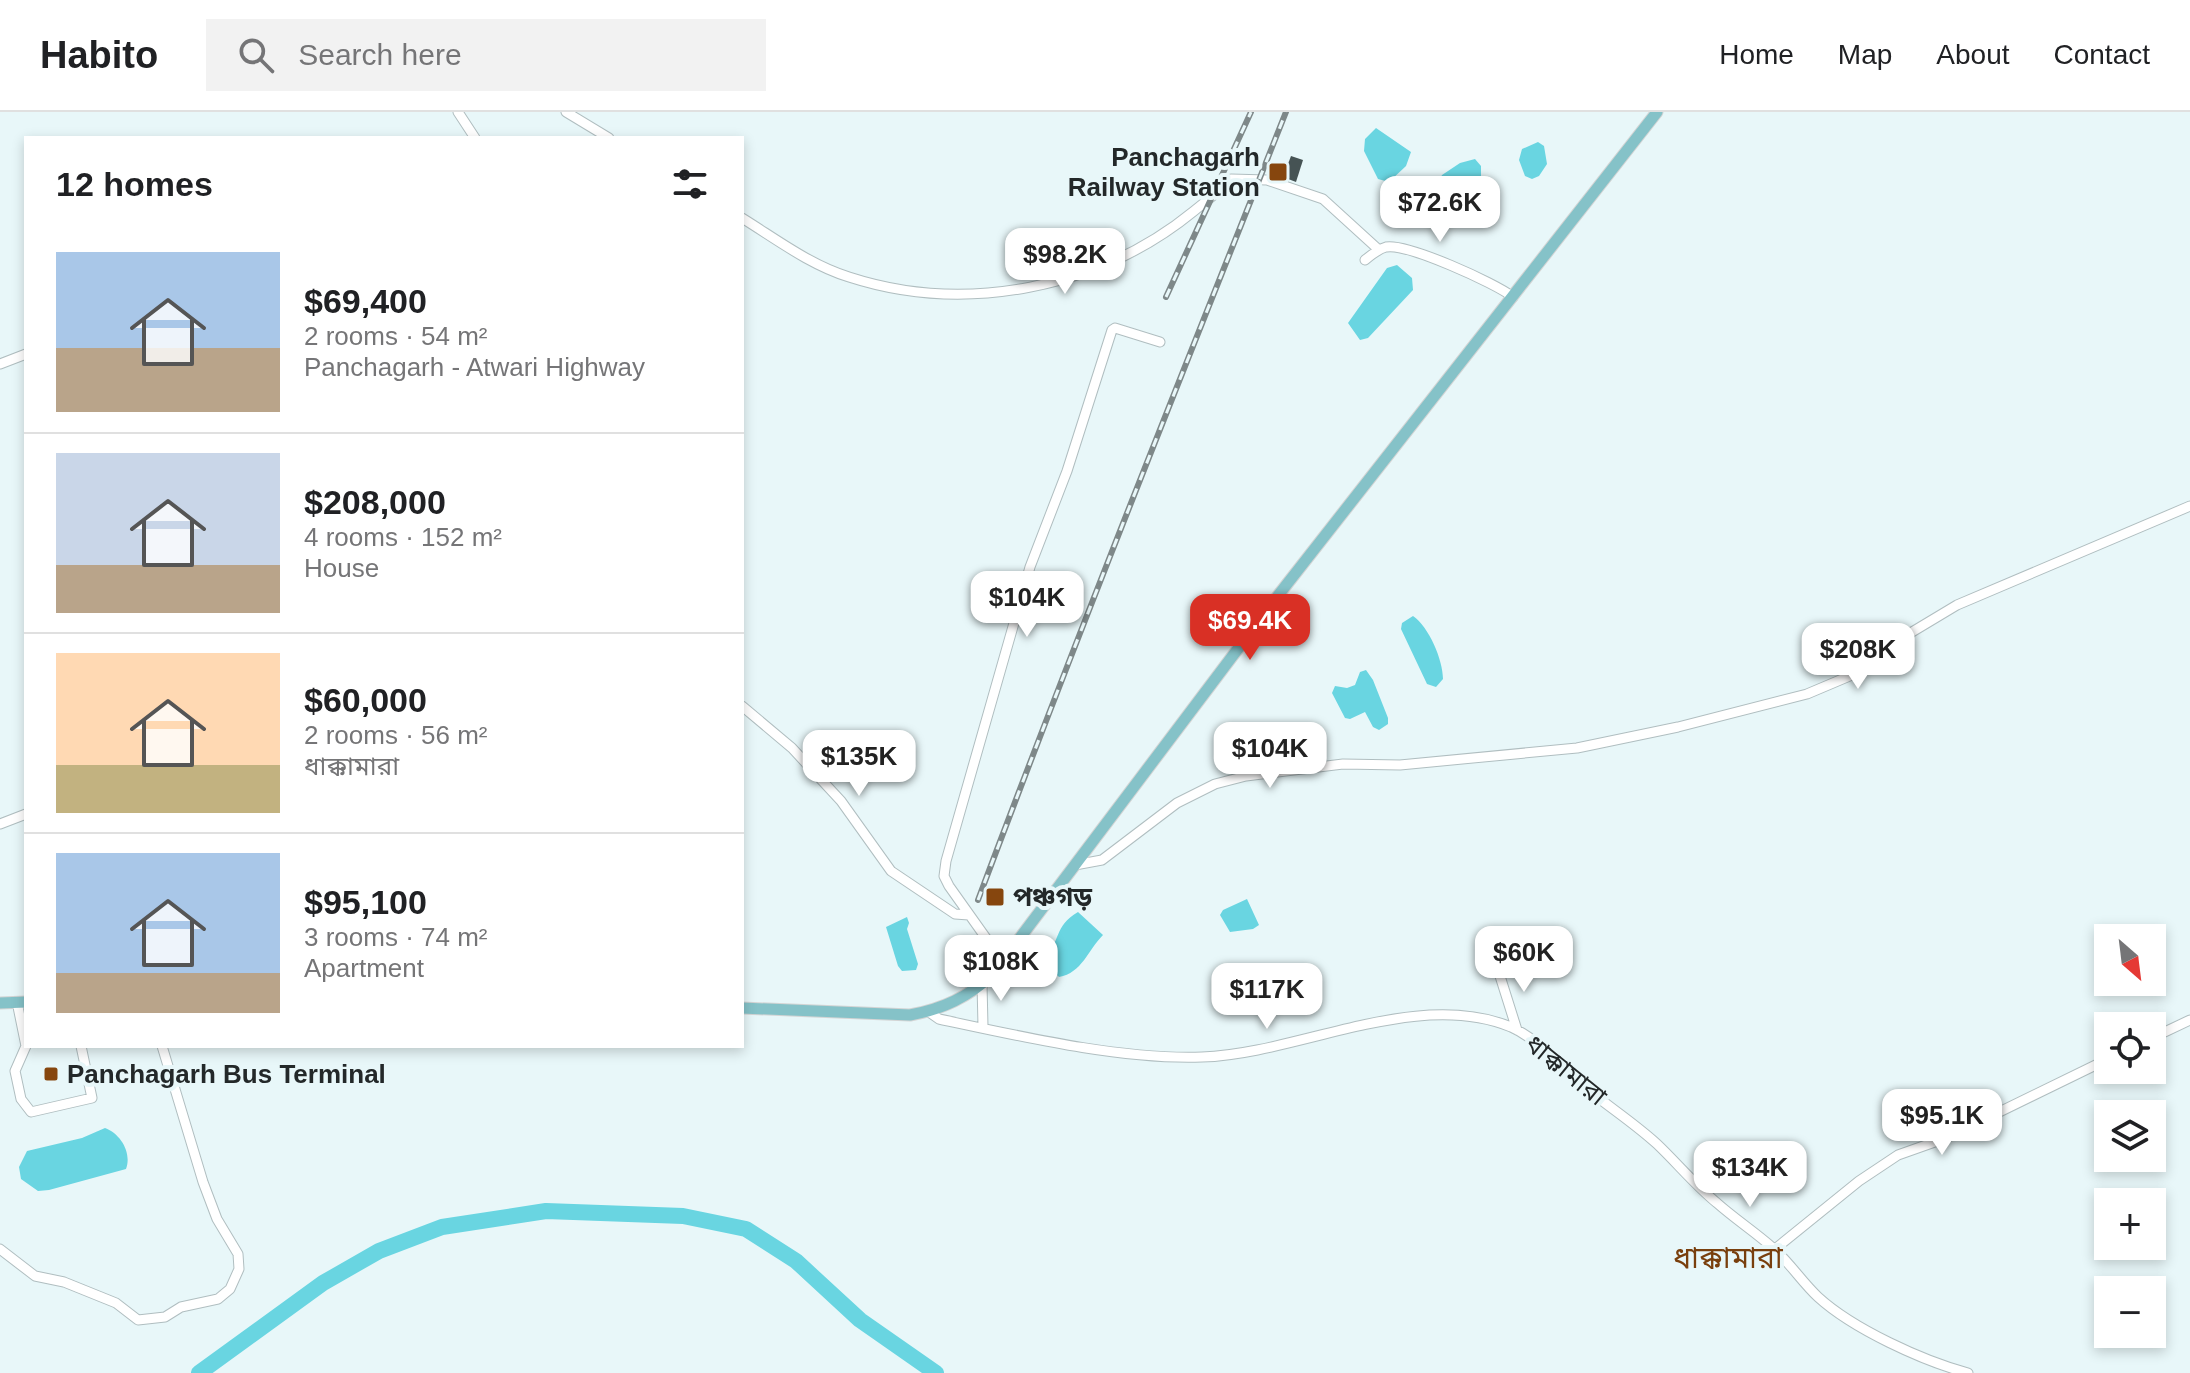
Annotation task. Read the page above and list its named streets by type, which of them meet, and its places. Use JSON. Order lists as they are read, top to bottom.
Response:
{
  "streets": {
    "street": ["ধাক্কামারা"]
  },
  "districts": ["ধাক্কামারা"],
  "places": {
    "transit": ["Panchagarh Railway Station", "পঞ্চগড়", "Panchagarh Bus Terminal"]
  },
  "north": "bottom right",
  "page": {
    "header": "Habito",
    "search": "Search here",
    "nav": [
      "Home",
      "Map",
      "About",
      "Contact"
    ],
    "heading": "12 homes",
    "price": [
      "$72.6K",
      "$98.2K",
      "$104K",
      "$69.4K",
      "$208K",
      "$104K",
      "$135K",
      "$60K",
      "$108K",
      "$117K",
      "$95.1K",
      "$134K"
    ],
    "list": [
      {
        "name": "$69,400",
        "note": "2 rooms · 54 m² · Panchagarh - Atwari Highway"
      },
      {
        "name": "$208,000",
        "note": "4 rooms · 152 m² · House"
      },
      {
        "name": "$60,000",
        "note": "2 rooms · 56 m² · ধাক্কামারা"
      },
      {
        "name": "$95,100",
        "note": "3 rooms · 74 m² · Apartment"
      }
    ],
    "map_buttons": ["+", "−"]
  }
}
